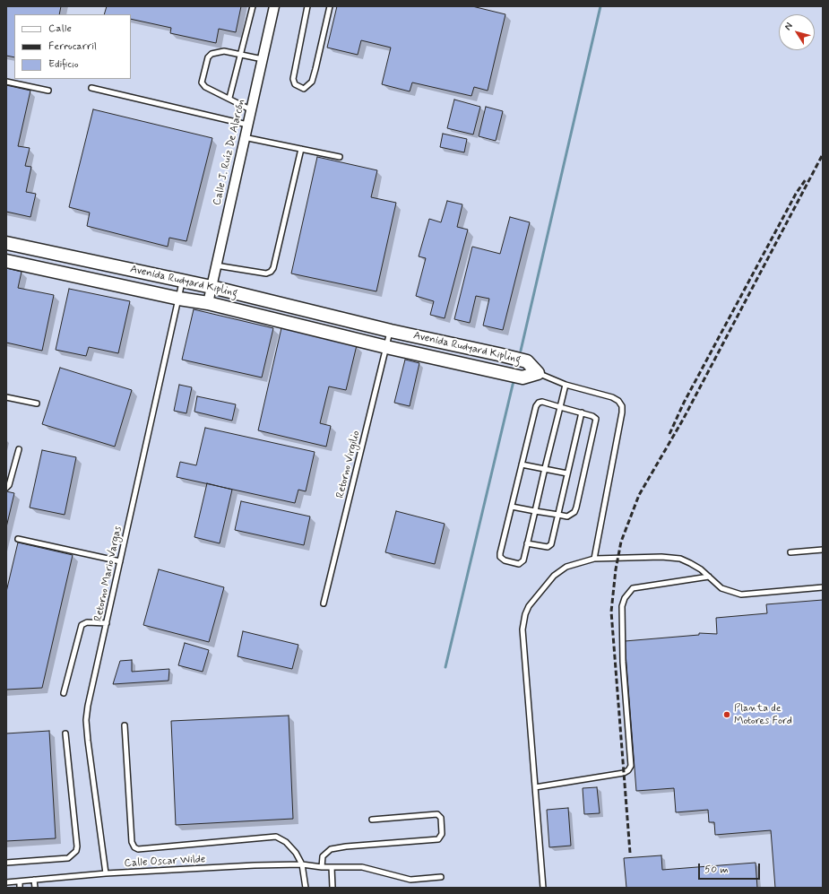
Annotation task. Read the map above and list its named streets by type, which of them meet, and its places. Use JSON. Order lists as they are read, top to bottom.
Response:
{
  "streets": {
    "street": ["Calle J. Ruíz De Alarcón", "Avenida Rudyard Kipling"],
    "lane": ["Retorno Virgilio", "Retorno Mario Vargas", "Calle Oscar Wilde"]
  },
  "crossings": [
    ["Calle J. Ruíz De Alarcón", "Avenida Rudyard Kipling"],
    ["Avenida Rudyard Kipling", "Retorno Virgilio"],
    ["Avenida Rudyard Kipling", "Retorno Mario Vargas"],
    ["Retorno Mario Vargas", "Calle Oscar Wilde"]
  ],
  "places": ["Planta de Motores Ford"],
  "legend": ["Calle", "Ferrocarril", "Edificio"],
  "scale_bar": "50 m",
  "north": "top left"
}
